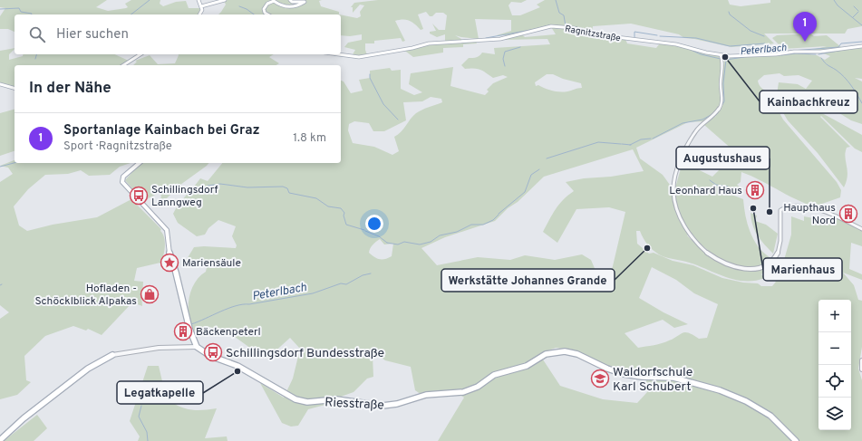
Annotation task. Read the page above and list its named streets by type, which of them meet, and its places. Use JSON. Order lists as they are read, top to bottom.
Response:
{
  "streets": {
    "main road": ["Ragnitzstraße", "Riesstraße"]
  },
  "water": ["Peterlbach"],
  "places": {
    "other": [
      "Kainbachkreuz",
      "Marienhaus",
      "Augustushaus",
      "Werkstätte Johannes Grande",
      "Legatkapelle"
    ],
    "building": ["Leonhard Haus", "Haupthaus Nord", "Bäckenpeterl"],
    "bus stop": ["Schillingsdorf Lanngweg", "Schillingsdorf Bundesstraße"],
    "place": ["Mariensäule"],
    "shop": ["Hofladen - Schöcklblick Alpakas"],
    "school or university": ["Waldorfschule Karl Schubert"]
  },
  "page": {
    "pins": "1",
    "search": "Hier suchen",
    "heading": "In der Nähe",
    "list": [
      {
        "mark": "1",
        "name": "Sportanlage Kainbach bei Graz",
        "note": "Sport · Ragnitzstraße",
        "value": "1.8 km"
      }
    ],
    "map_buttons": ["+", "−"]
  }
}
